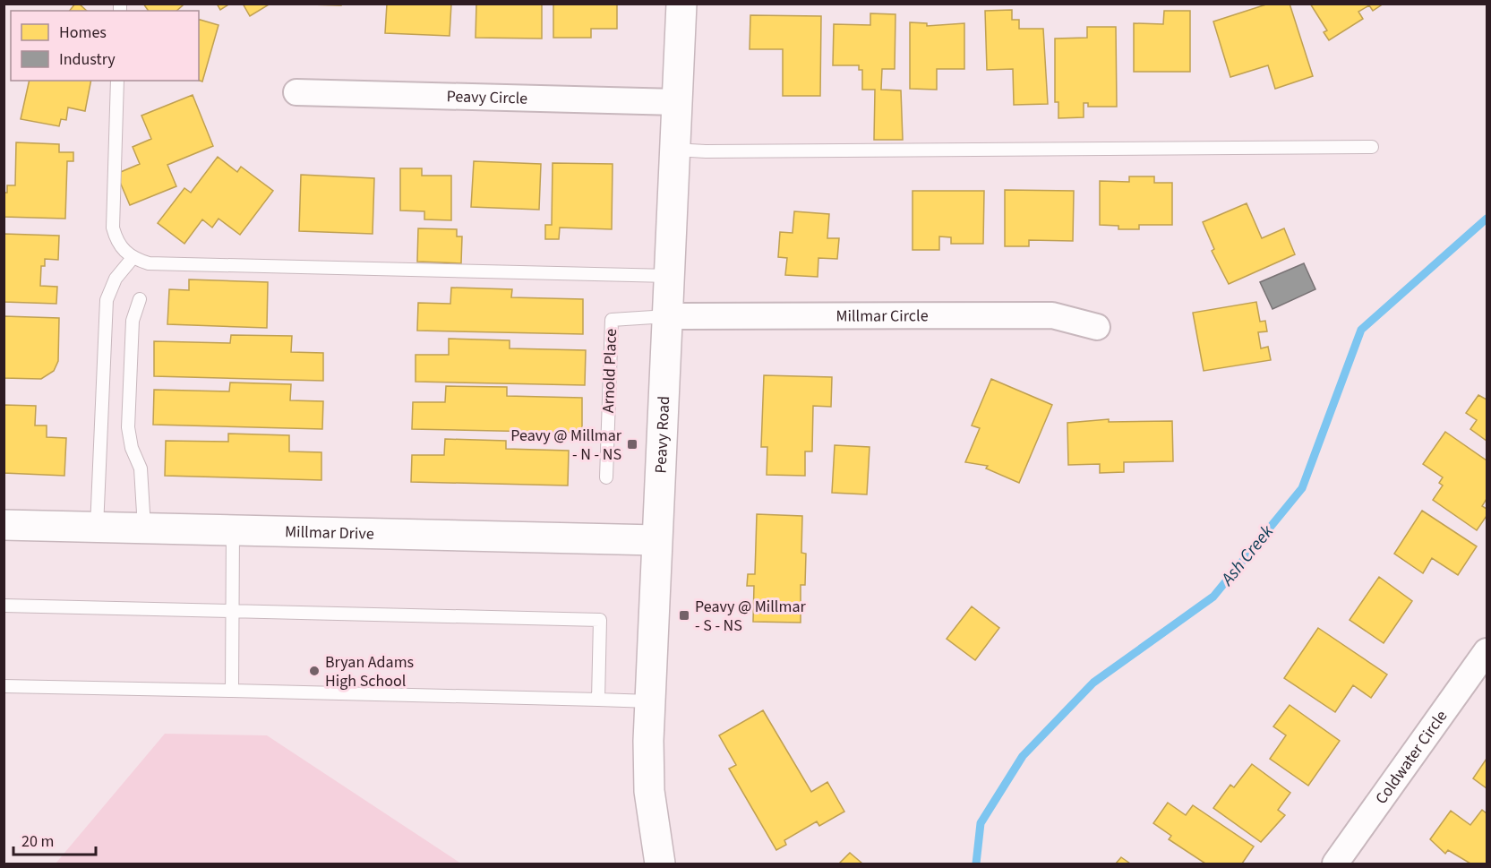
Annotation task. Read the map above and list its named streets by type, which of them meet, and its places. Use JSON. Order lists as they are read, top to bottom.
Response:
{
  "streets": {
    "street": [
      "Peavy Circle",
      "Millmar Circle",
      "Peavy Road",
      "Millmar Drive",
      "Coldwater Circle"
    ],
    "lane": ["Arnold Place"]
  },
  "crossings": [
    ["Peavy Circle", "Peavy Road"],
    ["Millmar Circle", "Arnold Place"],
    ["Millmar Circle", "Peavy Road"],
    ["Arnold Place", "Peavy Road"],
    ["Peavy Road", "Millmar Drive"]
  ],
  "water": ["Ash Creek"],
  "places": {
    "transit": ["Peavy @ Millmar - N - NS", "Peavy @ Millmar - S - NS"],
    "other": ["Bryan Adams High School"]
  },
  "legend": ["Homes", "Industry"],
  "scale_bar": "20 m"
}
